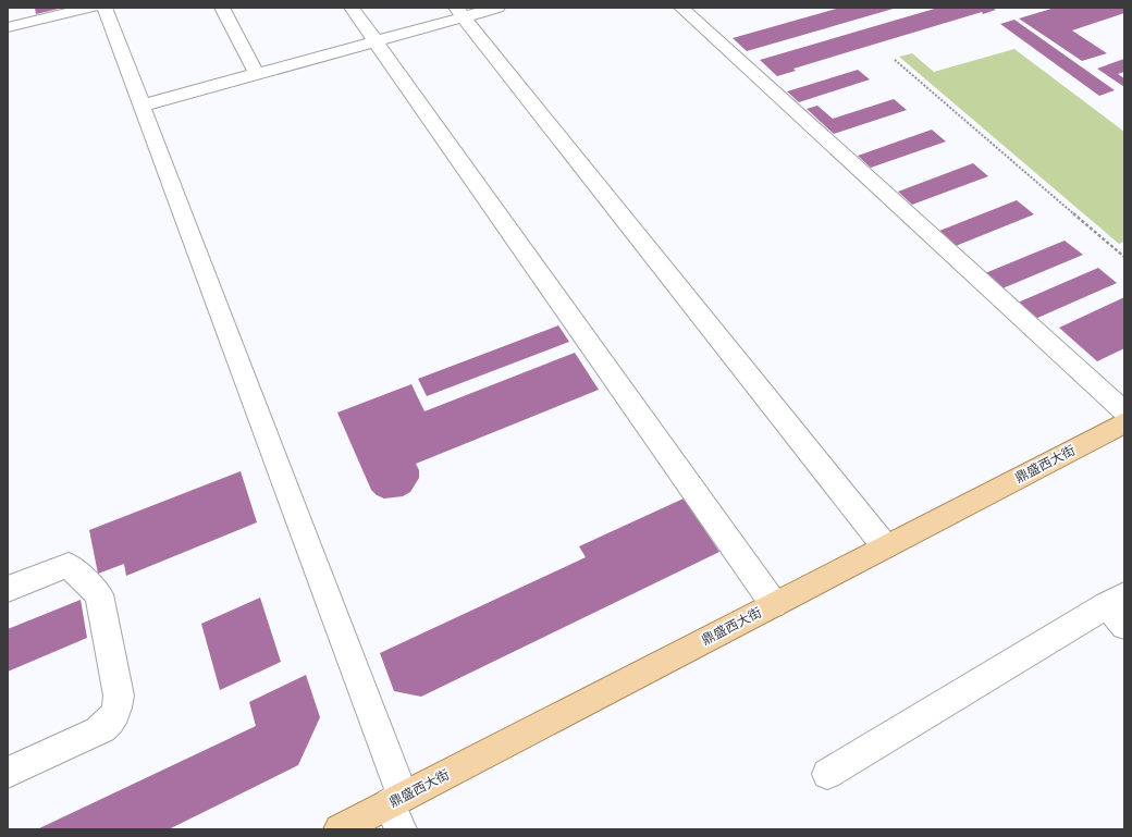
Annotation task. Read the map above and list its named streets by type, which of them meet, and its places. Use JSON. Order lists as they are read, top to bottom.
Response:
{
  "streets": {
    "main road": ["鼎盛西大街"]
  }
}
